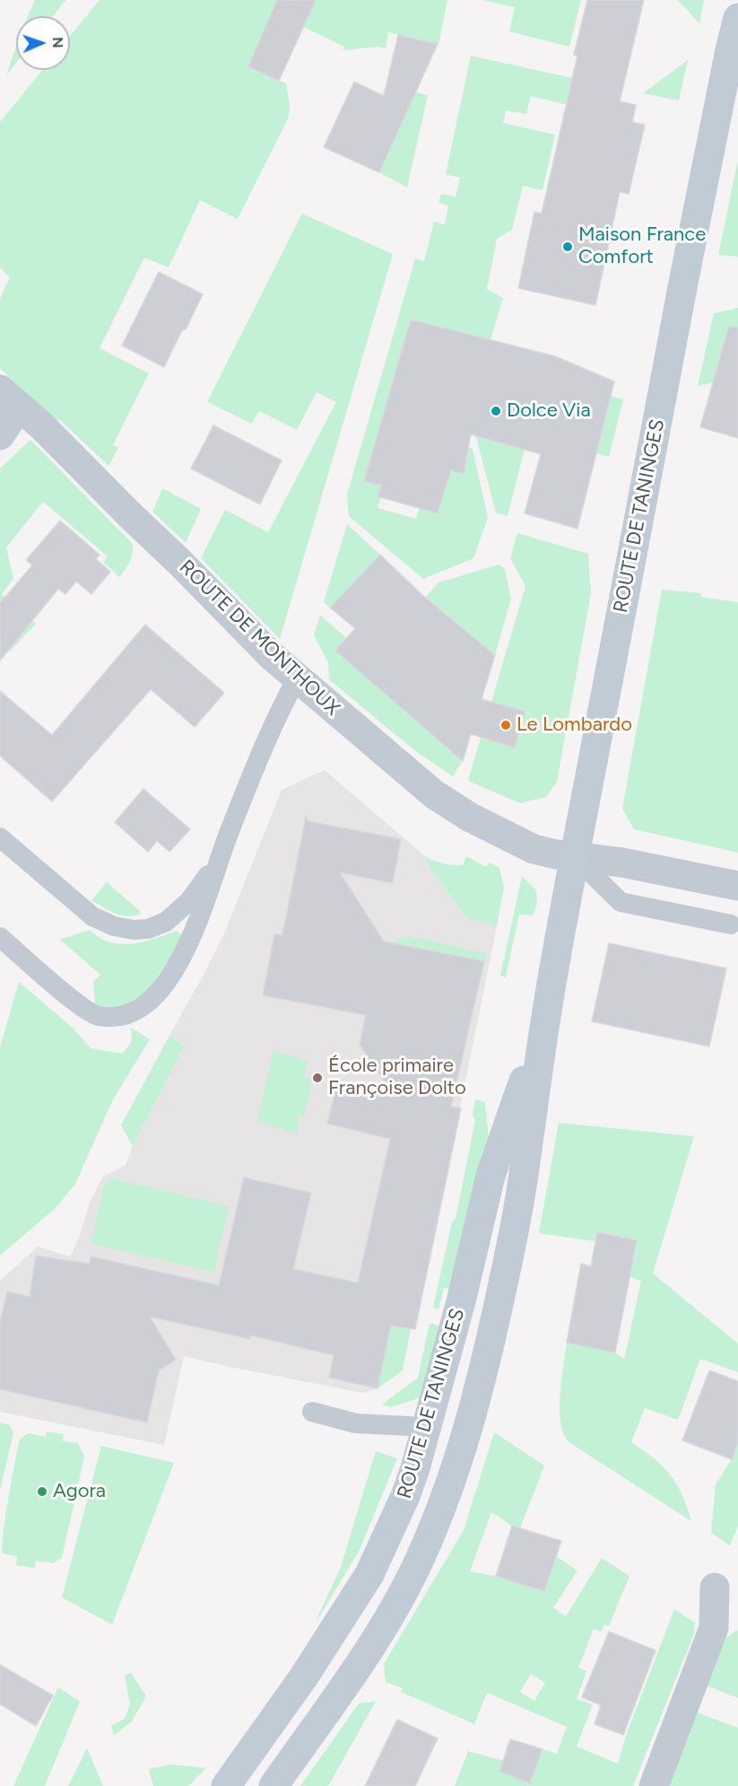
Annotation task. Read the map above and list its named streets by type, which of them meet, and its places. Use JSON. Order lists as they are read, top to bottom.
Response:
{
  "streets": {
    "main road": ["ROUTE DE TANINGES"],
    "street": ["ROUTE DE MONTHOUX"]
  },
  "crossings": [
    ["ROUTE DE TANINGES", "ROUTE DE MONTHOUX"]
  ],
  "places": [
    "Maison France Comfort",
    "Dolce Via",
    "Le Lombardo",
    "École primaire Françoise Dolto",
    "Agora"
  ],
  "north": "right"
}
